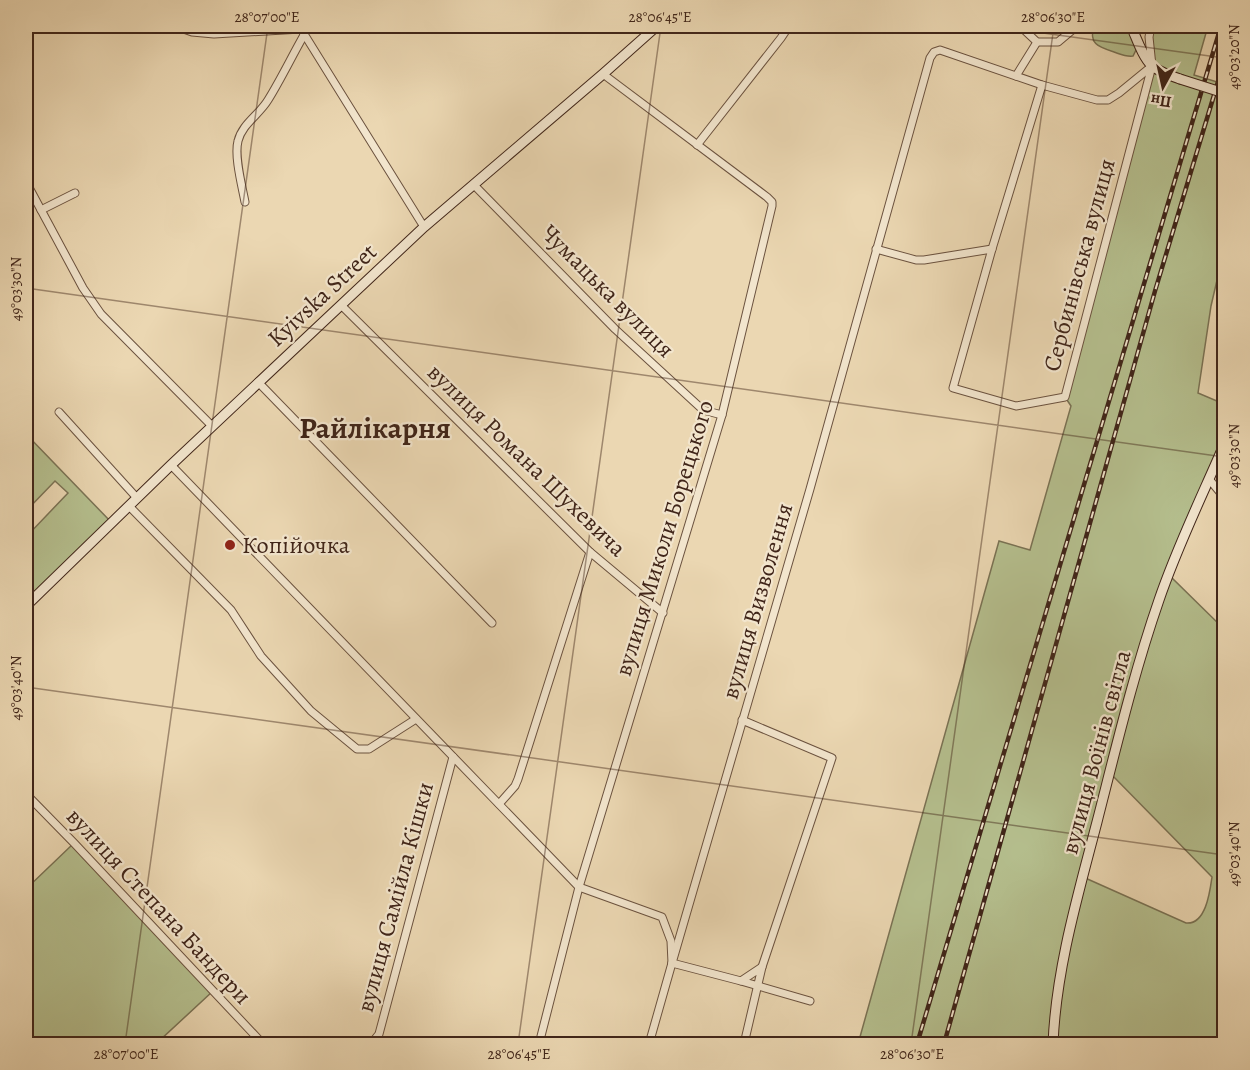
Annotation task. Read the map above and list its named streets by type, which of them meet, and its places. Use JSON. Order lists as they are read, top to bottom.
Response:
{
  "streets": {
    "street": [
      "Сербинівська вулиця",
      "Чумацька вулиця",
      "Kyivska Street",
      "вулиця Романа Шухевича",
      "вулиця Миколи Борецького",
      "вулиця Визволення",
      "вулиця Воїнів світла",
      "вулиця Самійла Кішки",
      "вулиця Степана Бандери"
    ]
  },
  "crossings": [
    ["Сербинівська вулиця", "вулиця Визволення"],
    ["Чумацька вулиця", "Kyivska Street"],
    ["Чумацька вулиця", "вулиця Миколи Борецького"],
    ["Kyivska Street", "вулиця Романа Шухевича"],
    ["вулиця Романа Шухевича", "вулиця Миколи Борецького"]
  ],
  "districts": ["Райлікарня"],
  "places": ["Копійочка"],
  "north": "bottom",
  "coordinates": [
    "28°07'00\"E",
    "28°06'45\"E",
    "28°06'30\"E",
    "49°03'20\"N",
    "49°03'30\"N",
    "49°03'40\"N"
  ]
}
